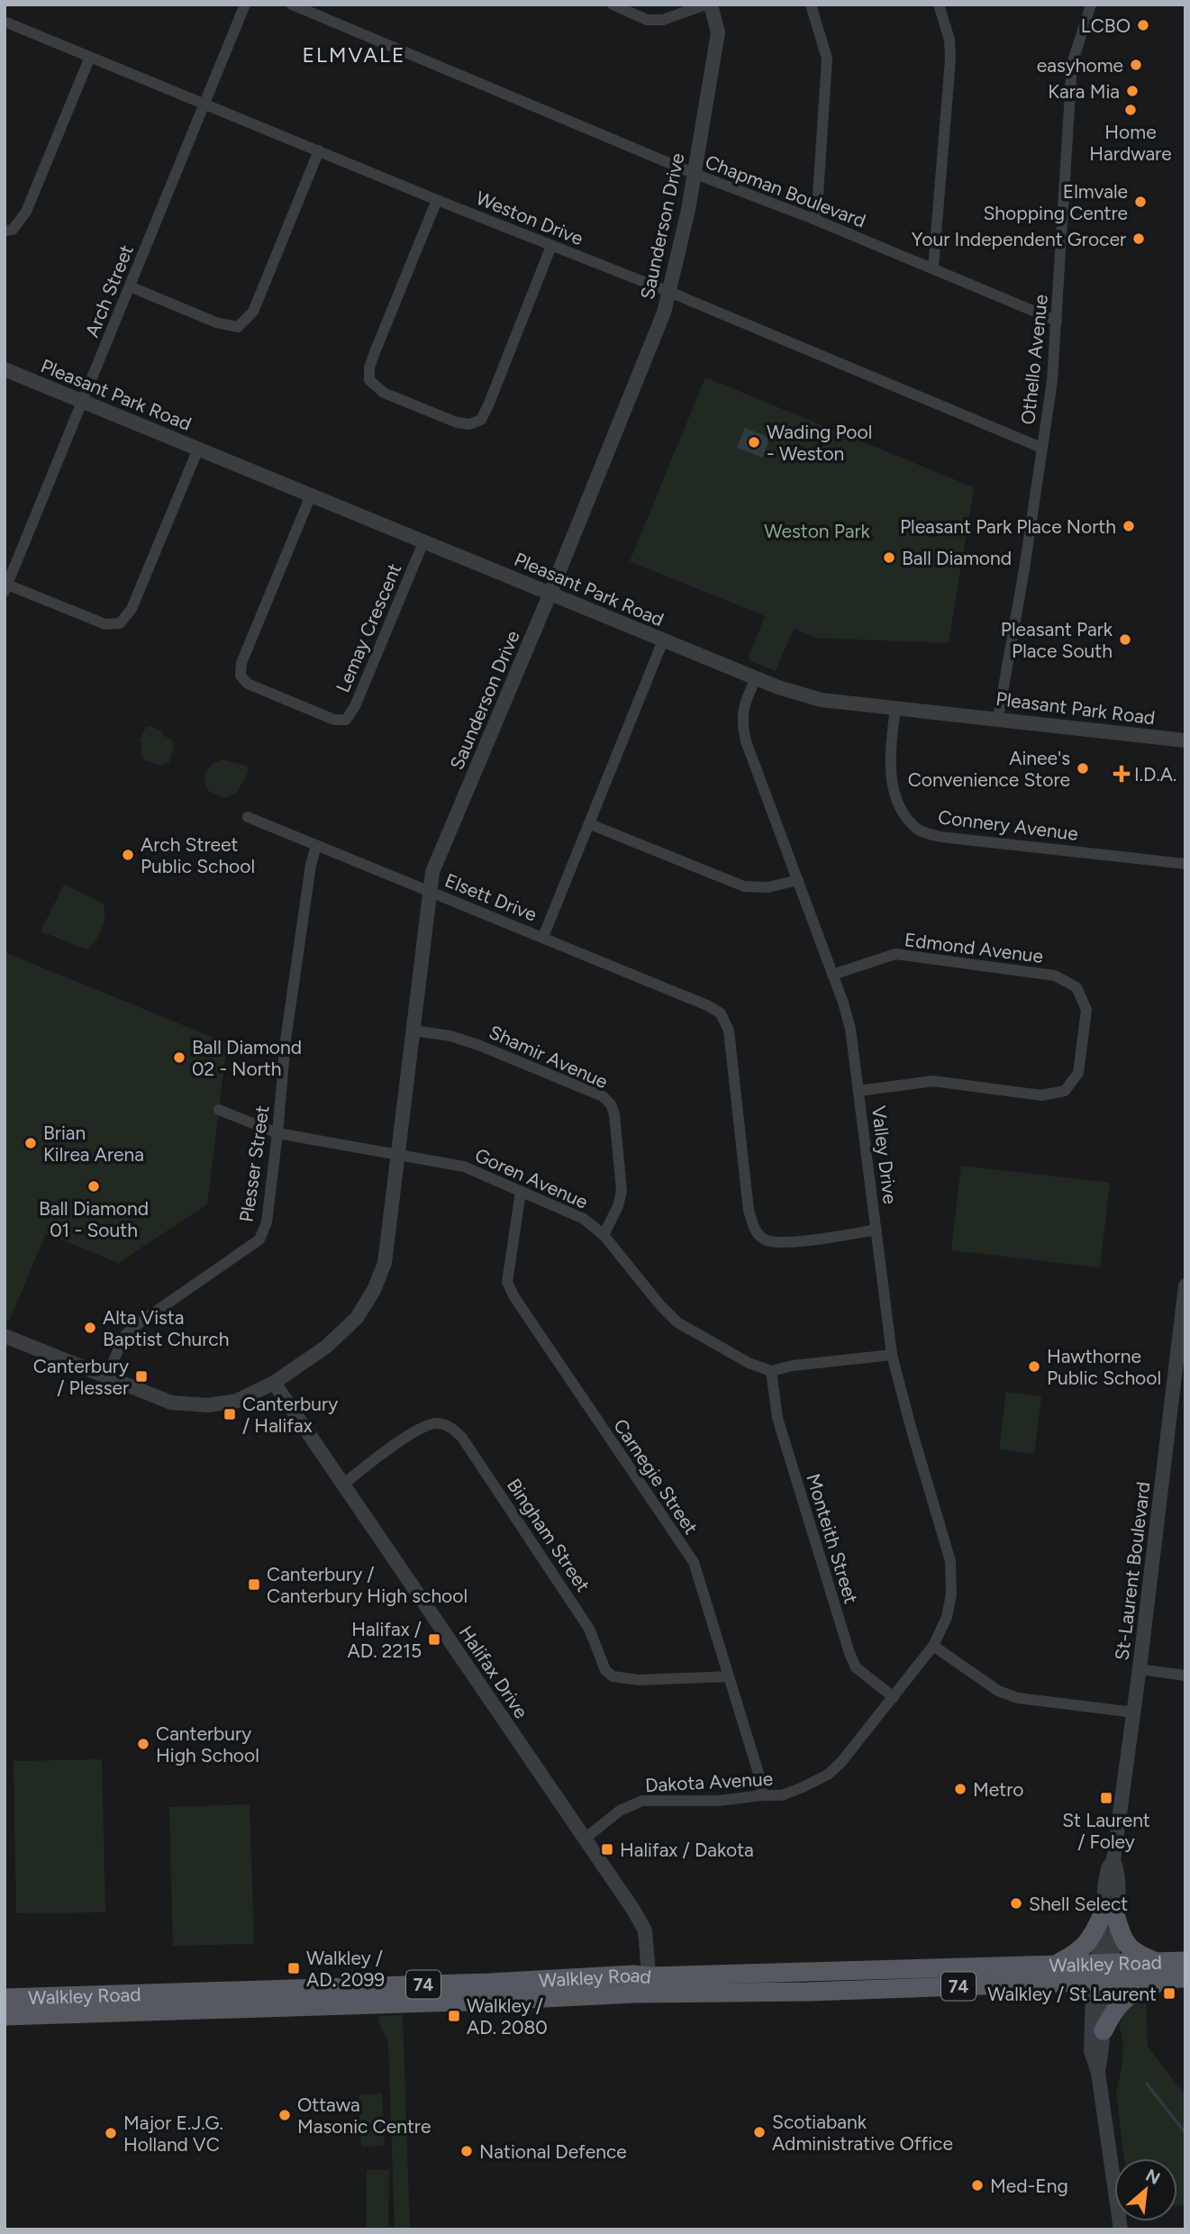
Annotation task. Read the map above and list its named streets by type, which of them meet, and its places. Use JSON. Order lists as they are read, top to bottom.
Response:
{
  "streets": {
    "main road": ["Walkley Road", "74"],
    "street": [
      "Chapman Boulevard",
      "Weston Drive",
      "Saunderson Drive",
      "Arch Street",
      "Othello Avenue",
      "Pleasant Park Road",
      "Lemay Crescent",
      "Connery Avenue",
      "Elsett Drive",
      "Edmond Avenue",
      "Shamir Avenue",
      "Valley Drive",
      "Plesser Street",
      "Goren Avenue",
      "Carnegie Street",
      "Bingham Street",
      "Monteith Street",
      "St-Laurent Boulevard",
      "Halifax Drive",
      "Dakota Avenue"
    ]
  },
  "crossings": [
    ["Chapman Boulevard", "Saunderson Drive"],
    ["Chapman Boulevard", "Othello Avenue"],
    ["Weston Drive", "Saunderson Drive"],
    ["Weston Drive", "Arch Street"],
    ["Weston Drive", "Othello Avenue"],
    ["Saunderson Drive", "Pleasant Park Road"],
    ["Saunderson Drive", "Elsett Drive"],
    ["Saunderson Drive", "Shamir Avenue"],
    ["Saunderson Drive", "Plesser Street"],
    ["Saunderson Drive", "Goren Avenue"],
    ["Saunderson Drive", "Halifax Drive"],
    ["Arch Street", "Pleasant Park Road"],
    ["Othello Avenue", "Pleasant Park Road"],
    ["Pleasant Park Road", "Lemay Crescent"],
    ["Pleasant Park Road", "Connery Avenue"],
    ["Pleasant Park Road", "Valley Drive"],
    ["Elsett Drive", "Valley Drive"],
    ["Elsett Drive", "Plesser Street"],
    ["Edmond Avenue", "Valley Drive"],
    ["Shamir Avenue", "Goren Avenue"],
    ["Valley Drive", "Dakota Avenue"],
    ["Plesser Street", "Goren Avenue"],
    ["Goren Avenue", "Carnegie Street"],
    ["Goren Avenue", "Monteith Street"],
    ["Carnegie Street", "Bingham Street"],
    ["Carnegie Street", "Dakota Avenue"],
    ["Bingham Street", "Halifax Drive"],
    ["Monteith Street", "Dakota Avenue"],
    ["St-Laurent Boulevard", "Walkley Road"],
    ["Halifax Drive", "Dakota Avenue"],
    ["Halifax Drive", "Walkley Road"]
  ],
  "districts": ["ELMVALE"],
  "parks": ["Weston Park"],
  "places": {
    "other": [
      "LCBO",
      "easyhome",
      "Kara Mia",
      "Home Hardware",
      "Elmvale Shopping Centre",
      "Your Independent Grocer",
      "Wading Pool - Weston",
      "Pleasant Park Place North",
      "Ball Diamond",
      "Pleasant Park Place South",
      "Ainee's Convenience Store",
      "Arch Street Public School",
      "Ball Diamond 02 - North",
      "Brian Kilrea Arena",
      "Ball Diamond 01 - South",
      "Alta Vista Baptist Church",
      "Hawthorne Public School",
      "Canterbury High School",
      "Metro",
      "Shell Select",
      "Ottawa Masonic Centre",
      "Scotiabank Administrative Office",
      "Major E.J.G. Holland VC",
      "National Defence",
      "Med-Eng"
    ],
    "health": ["I.D.A."],
    "transit": [
      "Canterbury / Plesser",
      "Canterbury / Halifax",
      "Canterbury / Canterbury High school",
      "Halifax / AD. 2215",
      "St Laurent / Foley",
      "Halifax / Dakota",
      "Walkley / AD. 2099",
      "Walkley / St Laurent",
      "Walkley / AD. 2080"
    ]
  },
  "north": "top right"
}
